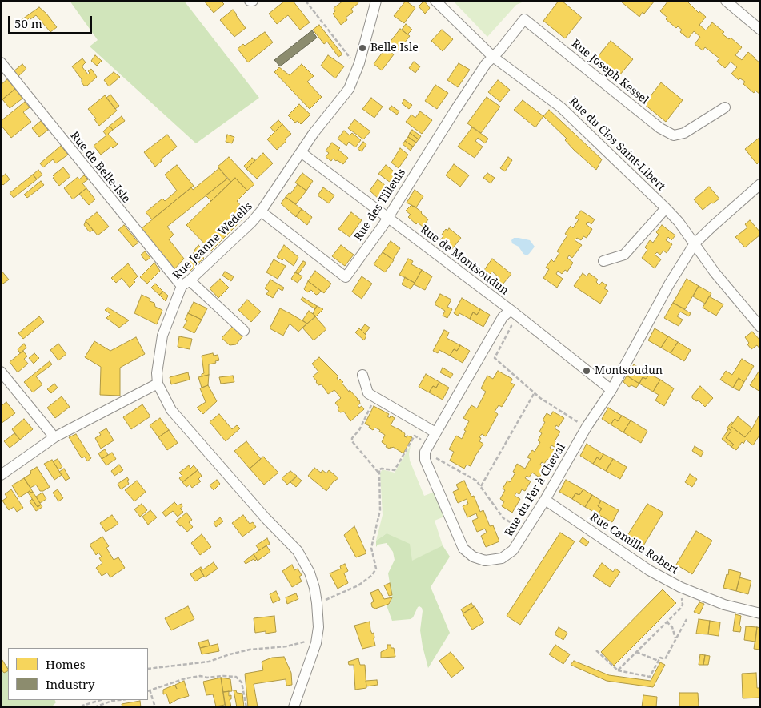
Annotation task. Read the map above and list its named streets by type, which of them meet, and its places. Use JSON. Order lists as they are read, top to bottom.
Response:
{
  "streets": {
    "street": [
      "Rue Joseph Kessel",
      "Rue du Clos Saint-Libert",
      "Rue de Belle-Isle",
      "Rue des Tilleuls",
      "Rue Jeanne Wedells",
      "Rue de Montsoudun",
      "Rue du Fer à Cheval",
      "Rue Camille Robert"
    ]
  },
  "crossings": [
    ["Rue Joseph Kessel", "Rue du Clos Saint-Libert"],
    ["Rue Joseph Kessel", "Rue des Tilleuls"],
    ["Rue du Clos Saint-Libert", "Rue des Tilleuls"],
    ["Rue du Clos Saint-Libert", "Rue du Fer à Cheval"],
    ["Rue de Belle-Isle", "Rue Jeanne Wedells"],
    ["Rue des Tilleuls", "Rue Jeanne Wedells"],
    ["Rue des Tilleuls", "Rue de Montsoudun"],
    ["Rue Jeanne Wedells", "Rue de Montsoudun"],
    ["Rue de Montsoudun", "Rue du Fer à Cheval"],
    ["Rue du Fer à Cheval", "Rue Camille Robert"]
  ],
  "places": ["Belle Isle", "Montsoudun"],
  "legend": ["Homes", "Industry"],
  "scale_bar": "50 m"
}
